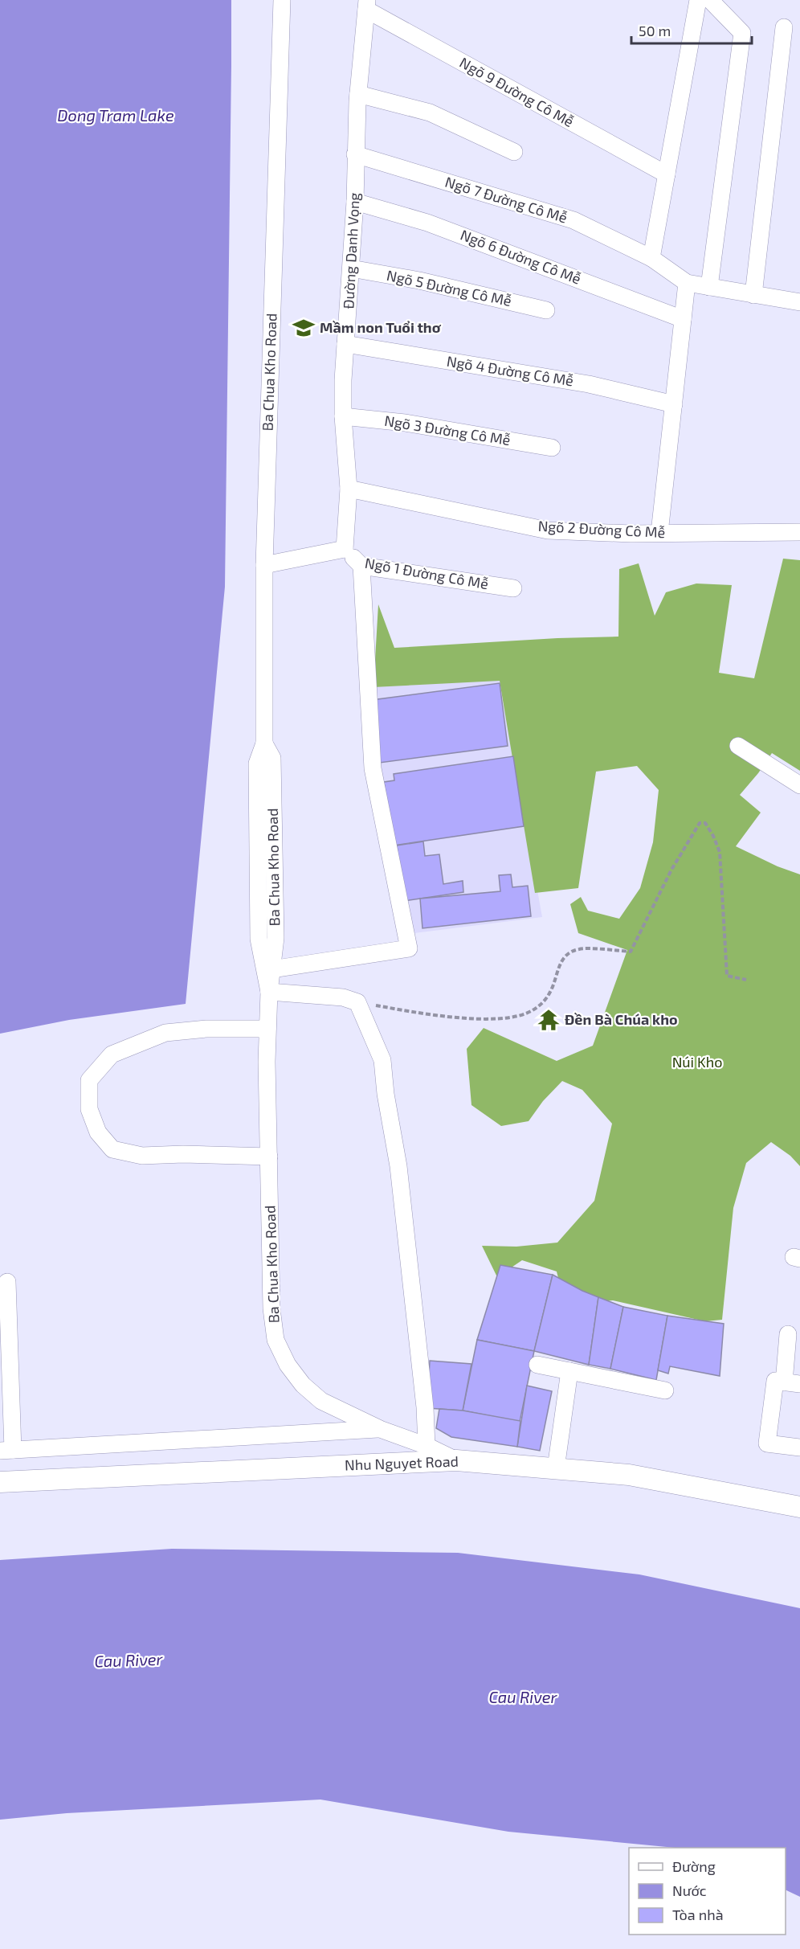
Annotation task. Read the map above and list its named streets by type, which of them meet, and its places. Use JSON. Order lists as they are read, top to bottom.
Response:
{
  "streets": {
    "main road": ["Nhu Nguyet Road"],
    "street": [
      "Ngõ 9 Đường Cô Mễ",
      "Ngõ 7 Đường Cô Mễ",
      "Đường Danh Vọng",
      "Ngõ 6 Đường Cô Mễ",
      "Ngõ 5 Đường Cô Mễ",
      "Ngõ 4 Đường Cô Mễ",
      "Ba Chua Kho Road",
      "Ngõ 3 Đường Cô Mễ",
      "Ngõ 2 Đường Cô Mễ",
      "Ngõ 1 Đường Cô Mễ"
    ]
  },
  "crossings": [
    ["Ngõ 9 Đường Cô Mễ", "Đường Danh Vọng"],
    ["Ngõ 7 Đường Cô Mễ", "Đường Danh Vọng"],
    ["Đường Danh Vọng", "Ngõ 6 Đường Cô Mễ"],
    ["Đường Danh Vọng", "Ngõ 5 Đường Cô Mễ"],
    ["Đường Danh Vọng", "Ngõ 4 Đường Cô Mễ"],
    ["Đường Danh Vọng", "Ngõ 3 Đường Cô Mễ"],
    ["Đường Danh Vọng", "Ngõ 2 Đường Cô Mễ"],
    ["Đường Danh Vọng", "Ngõ 1 Đường Cô Mễ"],
    ["Ba Chua Kho Road", "Nhu Nguyet Road"]
  ],
  "water": ["Dong Tram Lake", "Cau River"],
  "parks": ["Núi Kho"],
  "places": {
    "school or university": ["Mầm non Tuổi thơ"],
    "temple": ["Đền Bà Chúa kho"]
  },
  "legend": ["Đường", "Nước", "Tòa nhà"],
  "scale_bar": "50 m"
}
